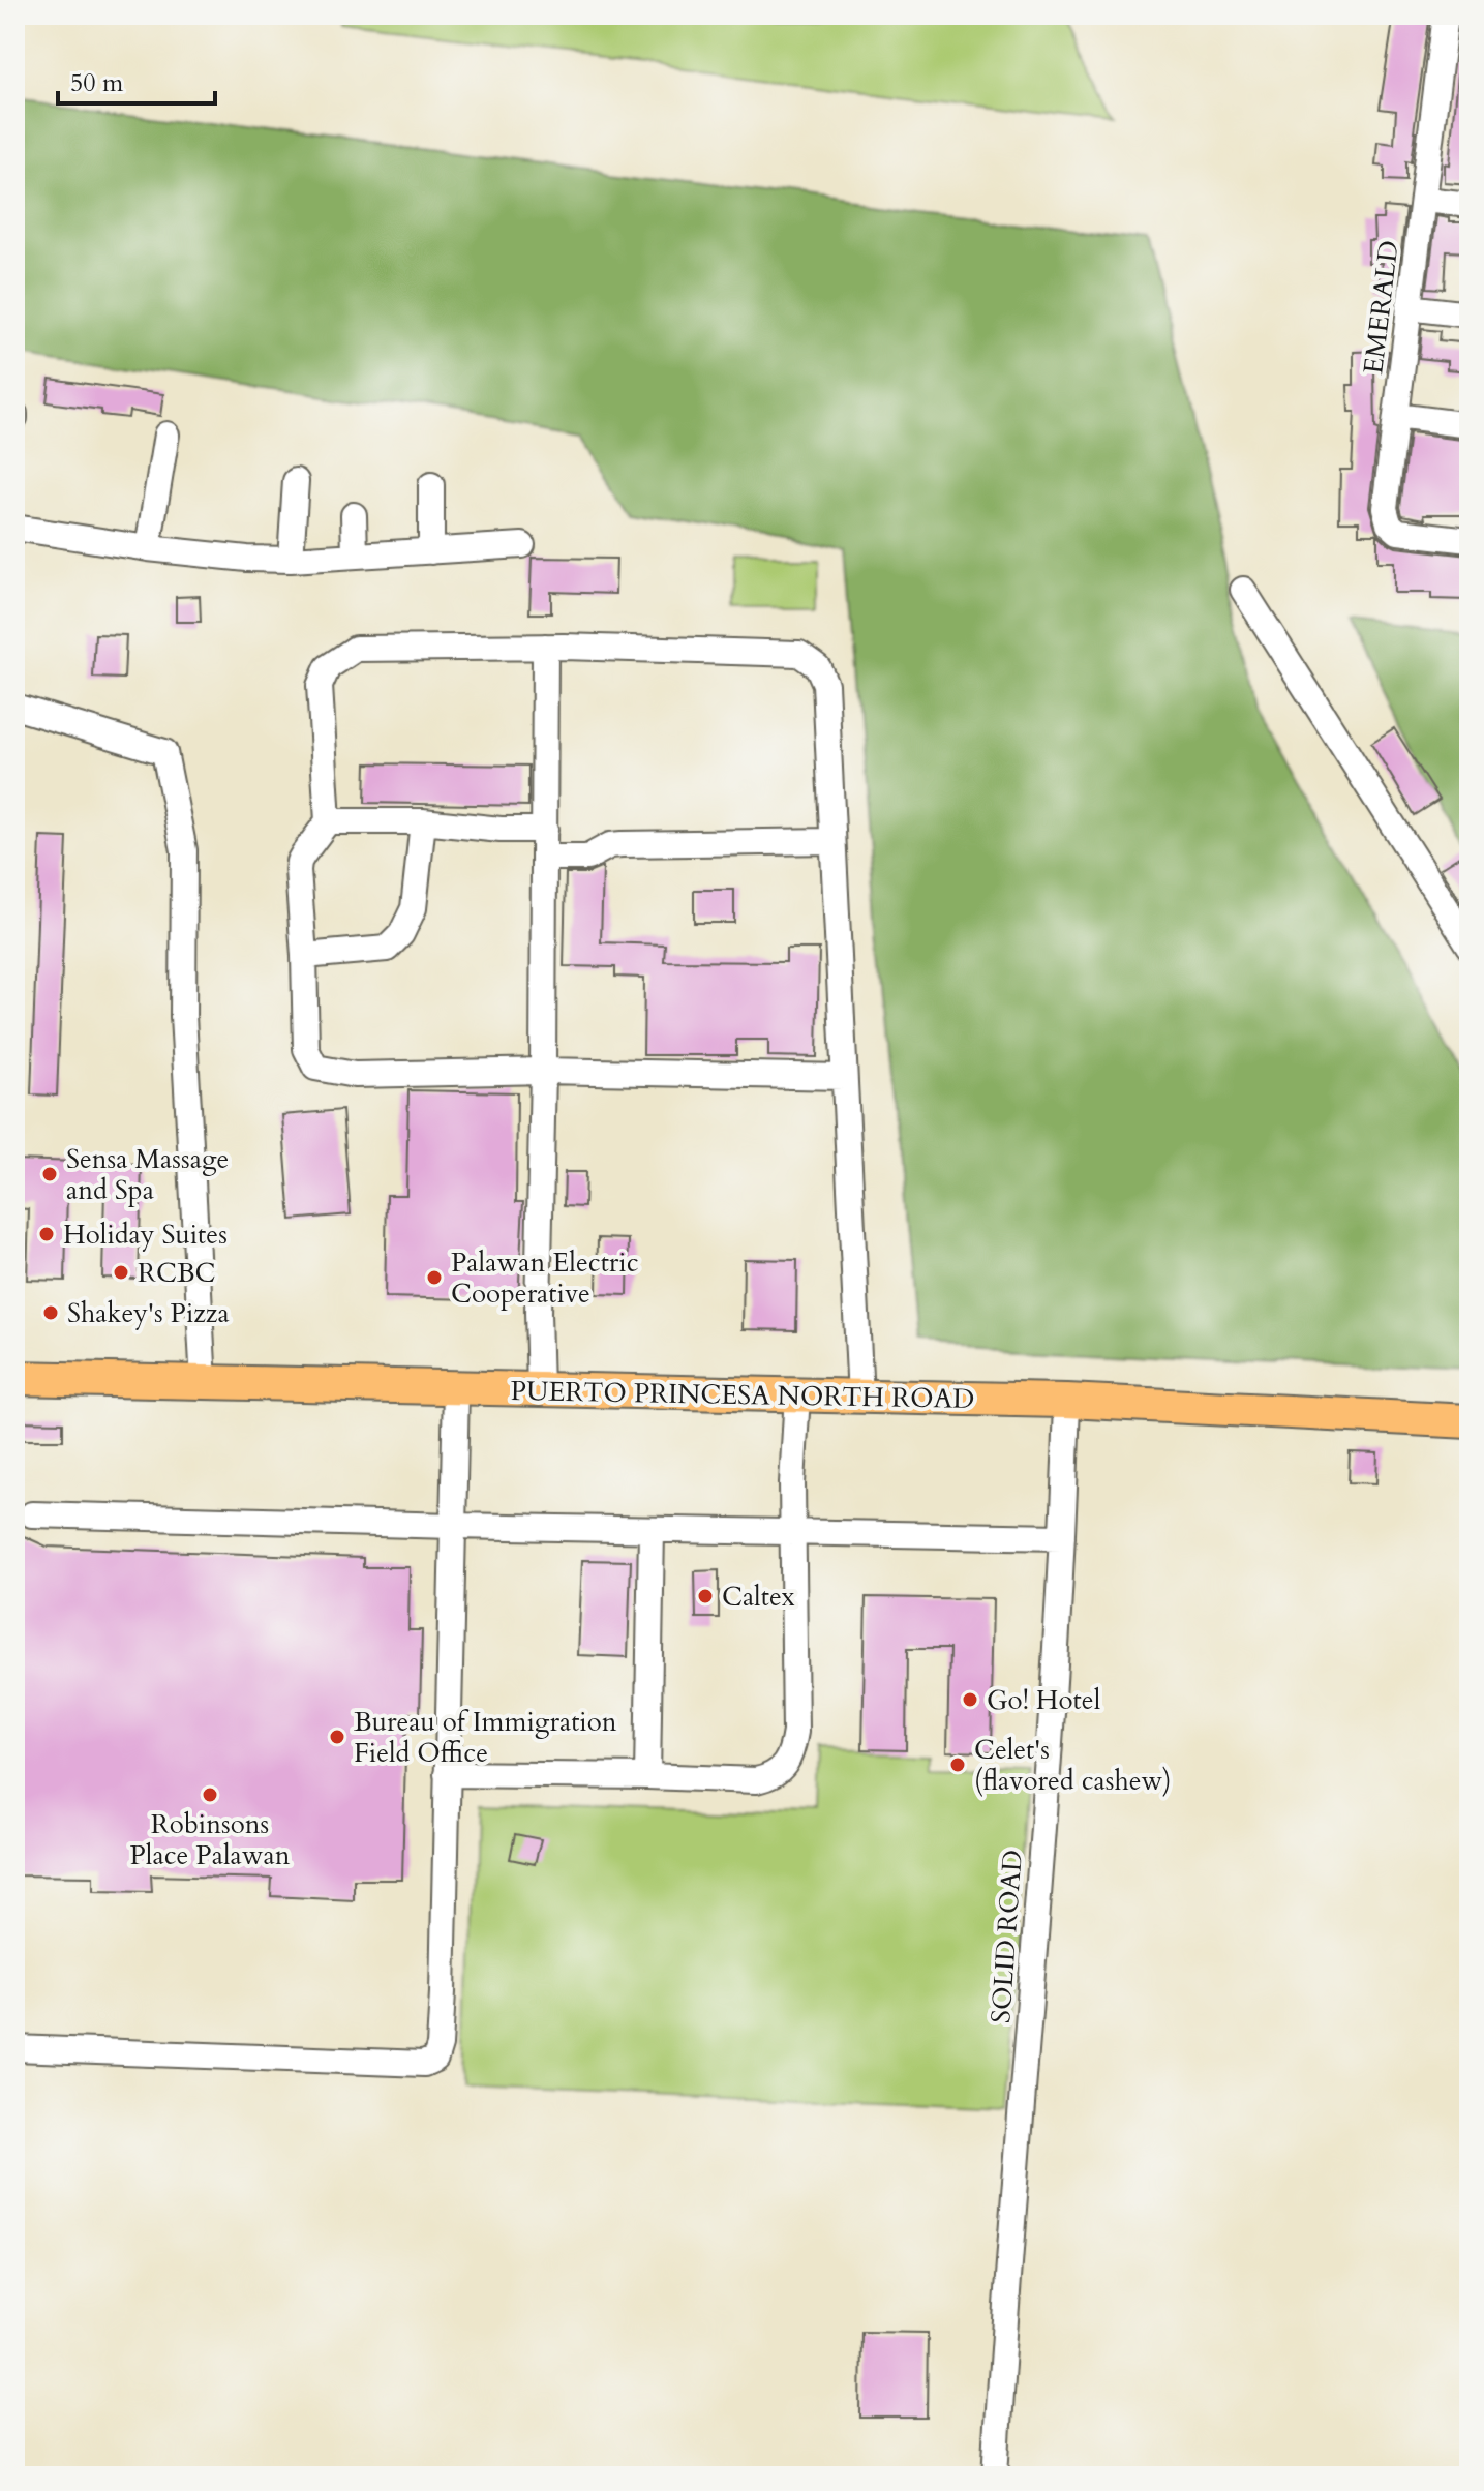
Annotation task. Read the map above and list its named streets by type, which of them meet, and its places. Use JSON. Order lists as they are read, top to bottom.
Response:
{
  "streets": {
    "main road": ["PUERTO PRINCESA NORTH ROAD"],
    "street": ["EMERALD", "SOLID ROAD"]
  },
  "crossings": [
    ["PUERTO PRINCESA NORTH ROAD", "SOLID ROAD"]
  ],
  "places": [
    "Sensa Massage and Spa",
    "Holiday Suites",
    "RCBC",
    "Palawan Electric Cooperative",
    "Shakey's Pizza",
    "Caltex",
    "Go! Hotel",
    "Bureau of Immigration Field Office",
    "Celet's (flavored cashew)",
    "Robinsons Place Palawan"
  ],
  "scale_bar": "50 m"
}
